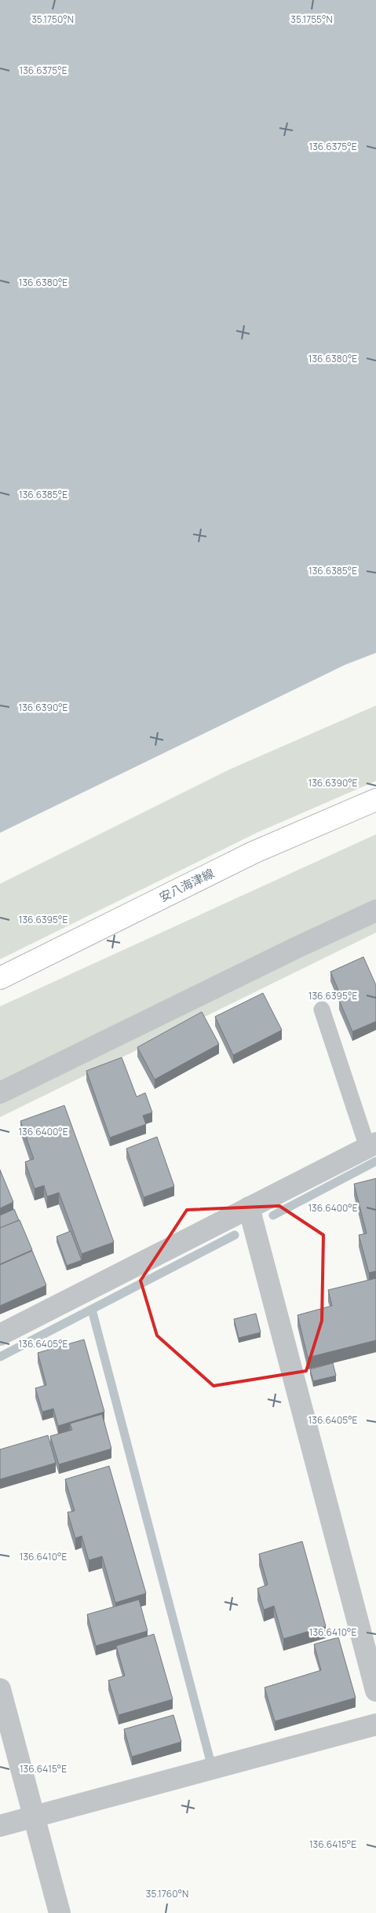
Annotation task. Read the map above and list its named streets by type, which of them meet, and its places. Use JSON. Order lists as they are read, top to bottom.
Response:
{
  "streets": {
    "main road": ["安八海津線"]
  },
  "coordinates": [
    "35.1750°N",
    "35.1755°N",
    "136.6375°E",
    "136.6380°E",
    "136.6385°E",
    "136.6390°E",
    "136.6395°E",
    "136.6400°E",
    "136.6405°E",
    "136.6410°E",
    "136.6415°E",
    "35.1760°N"
  ]
}
